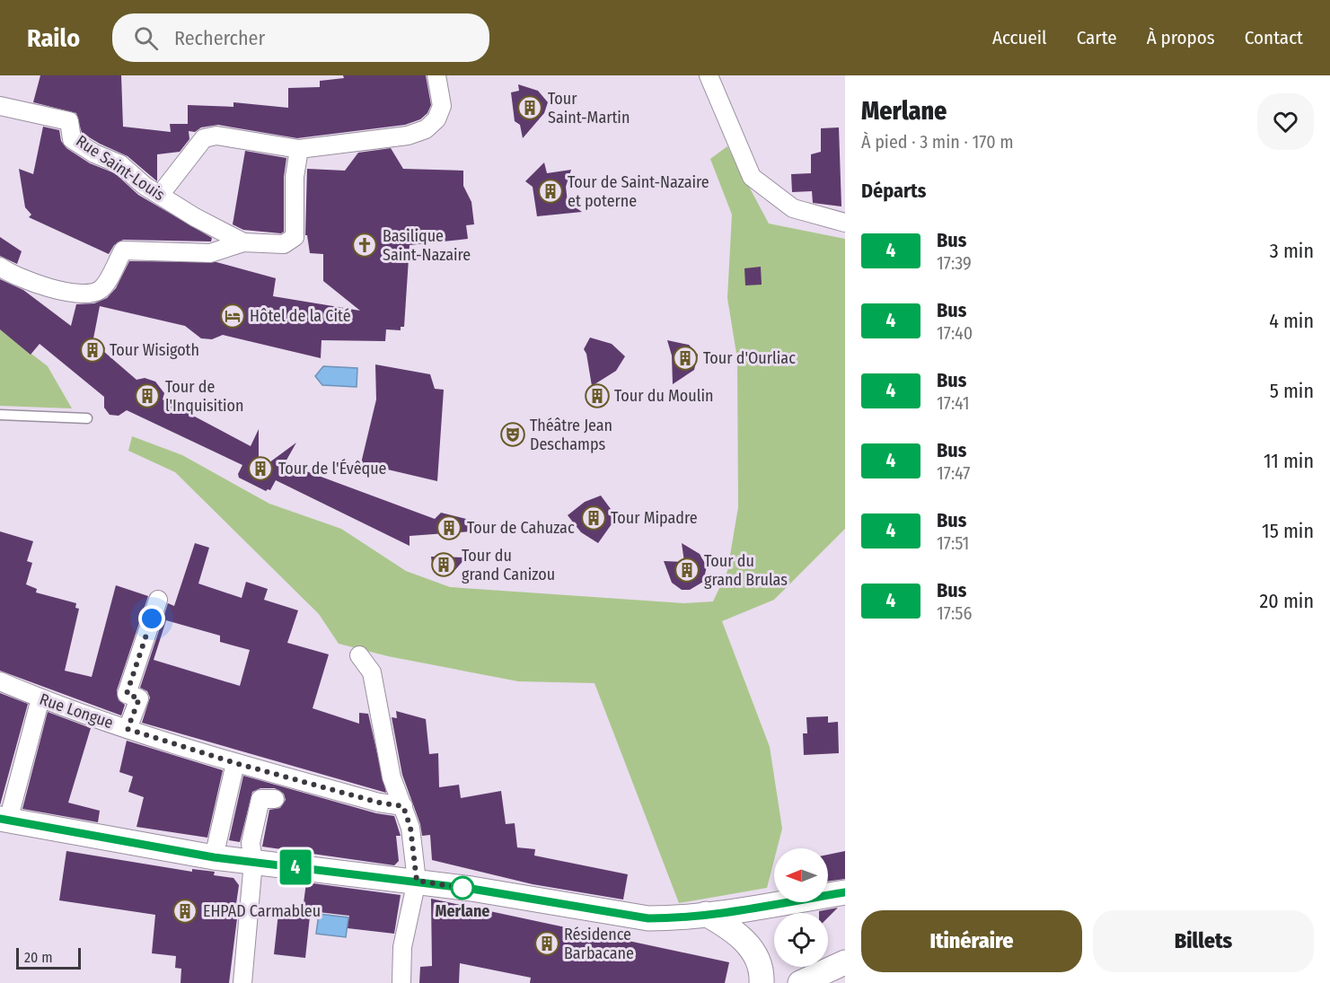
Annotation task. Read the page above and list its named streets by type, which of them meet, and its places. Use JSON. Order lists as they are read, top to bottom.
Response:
{
  "streets": {
    "street": ["Rue Saint-Louis", "Rue Longue"]
  },
  "places": {
    "building": [
      "Tour Saint-Martin",
      "Tour de Saint-Nazaire et poterne",
      "Tour Wisigoth",
      "Tour d'Ourliac",
      "Tour de l'Inquisition",
      "Tour du Moulin",
      "Tour de l'Évêque",
      "Tour Mipadre",
      "Tour de Cahuzac",
      "Tour du grand Canizou",
      "Tour du grand Brulas",
      "EHPAD Carmableu",
      "Résidence Barbacane"
    ],
    "church": ["Basilique Saint-Nazaire"],
    "hotel": ["Hôtel de la Cité"],
    "theatre": ["Théâtre Jean Deschamps"],
    "other": ["Merlane"]
  },
  "lines": ["bus line 4"],
  "scale_bar": "20 m",
  "north": "left",
  "page": {
    "header": "Railo",
    "search": "Rechercher",
    "nav": [
      "Accueil",
      "Carte",
      "À propos",
      "Contact"
    ],
    "on_map": "4",
    "heading": [
      ["Merlane", "À pied · 3 min · 170 m"],
      "Départs"
    ],
    "list": [
      {
        "mark": "4",
        "name": "Bus",
        "note": "17:39",
        "value": "3 min"
      },
      {
        "mark": "4",
        "name": "Bus",
        "note": "17:40",
        "value": "4 min"
      },
      {
        "mark": "4",
        "name": "Bus",
        "note": "17:41",
        "value": "5 min"
      },
      {
        "mark": "4",
        "name": "Bus",
        "note": "17:47",
        "value": "11 min"
      },
      {
        "mark": "4",
        "name": "Bus",
        "note": "17:51",
        "value": "15 min"
      },
      {
        "mark": "4",
        "name": "Bus",
        "note": "17:56",
        "value": "20 min"
      }
    ],
    "buttons": ["Itinéraire", "Billets"],
    "scale": "20 m"
  }
}
